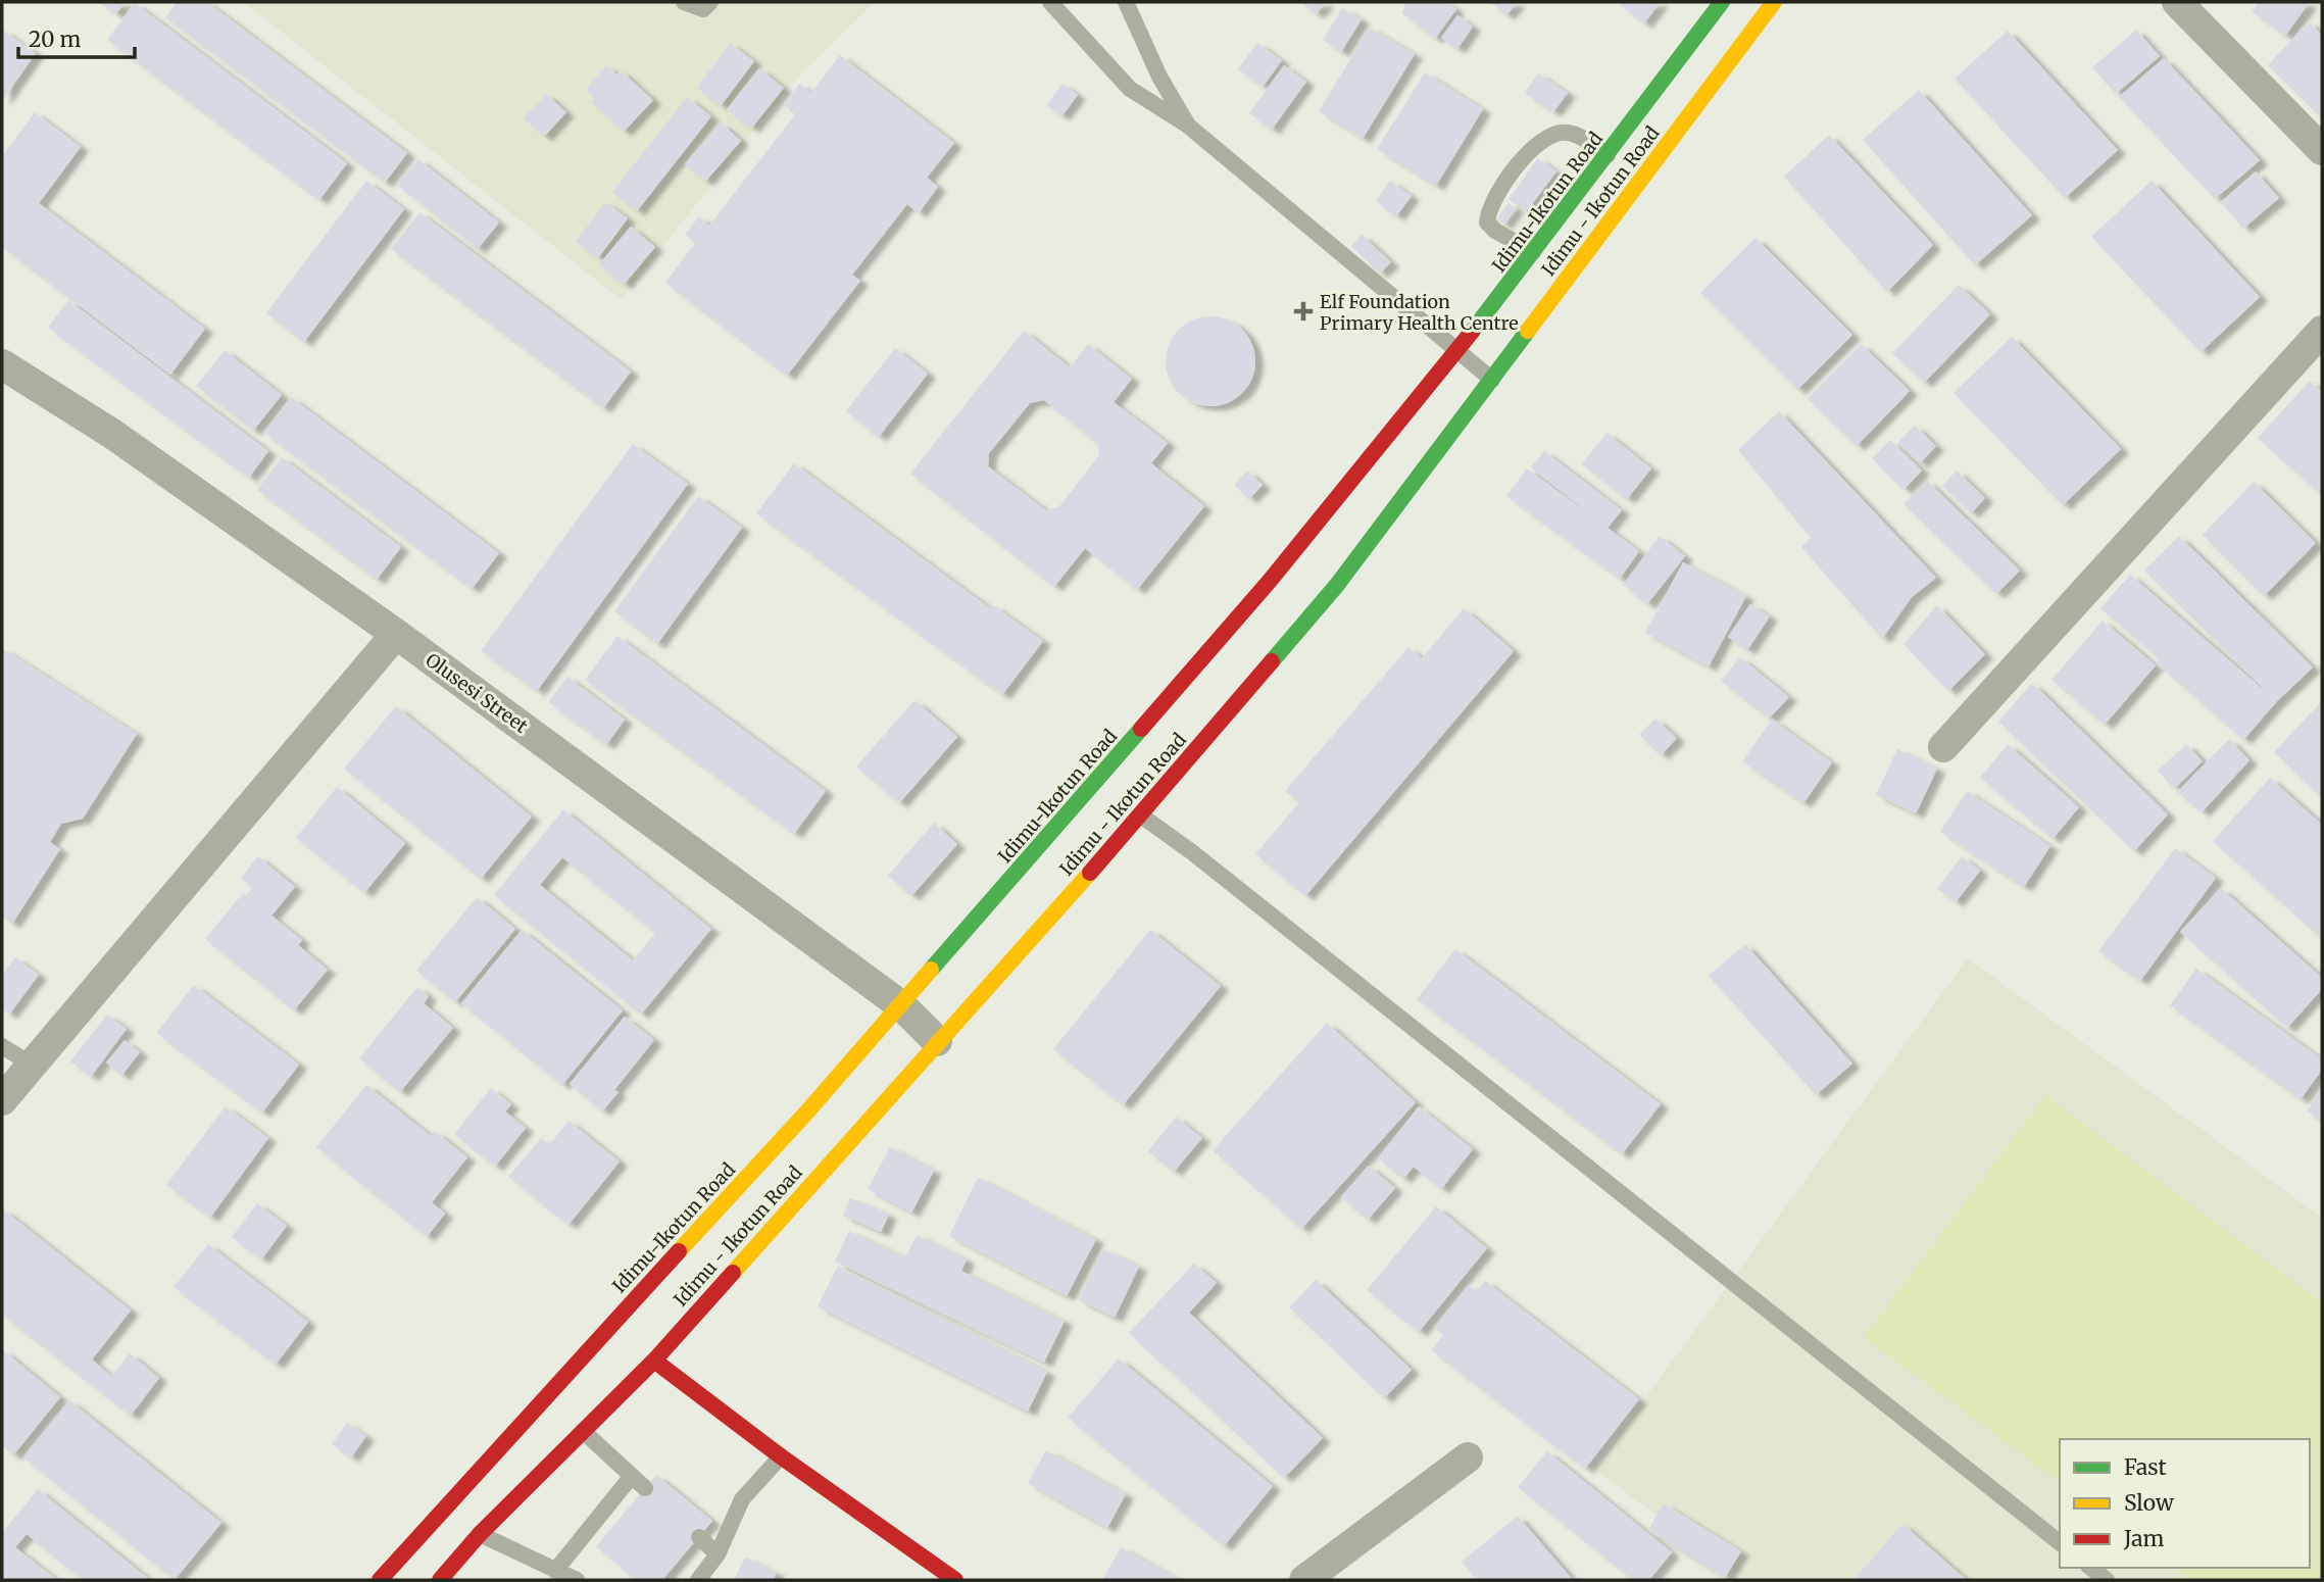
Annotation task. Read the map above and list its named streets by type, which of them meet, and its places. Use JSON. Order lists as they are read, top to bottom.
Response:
{
  "streets": {
    "main road": ["Idimu - Ikotun Road", "Idimu-Ikotun Road"],
    "street": ["Olusesi Street"]
  },
  "crossings": [
    ["Idimu - Ikotun Road", "Olusesi Street"],
    ["Idimu-Ikotun Road", "Olusesi Street"]
  ],
  "places": {
    "health": ["Elf Foundation Primary Health Centre"]
  },
  "legend": ["Fast", "Slow", "Jam"],
  "scale_bar": "20 m"
}
